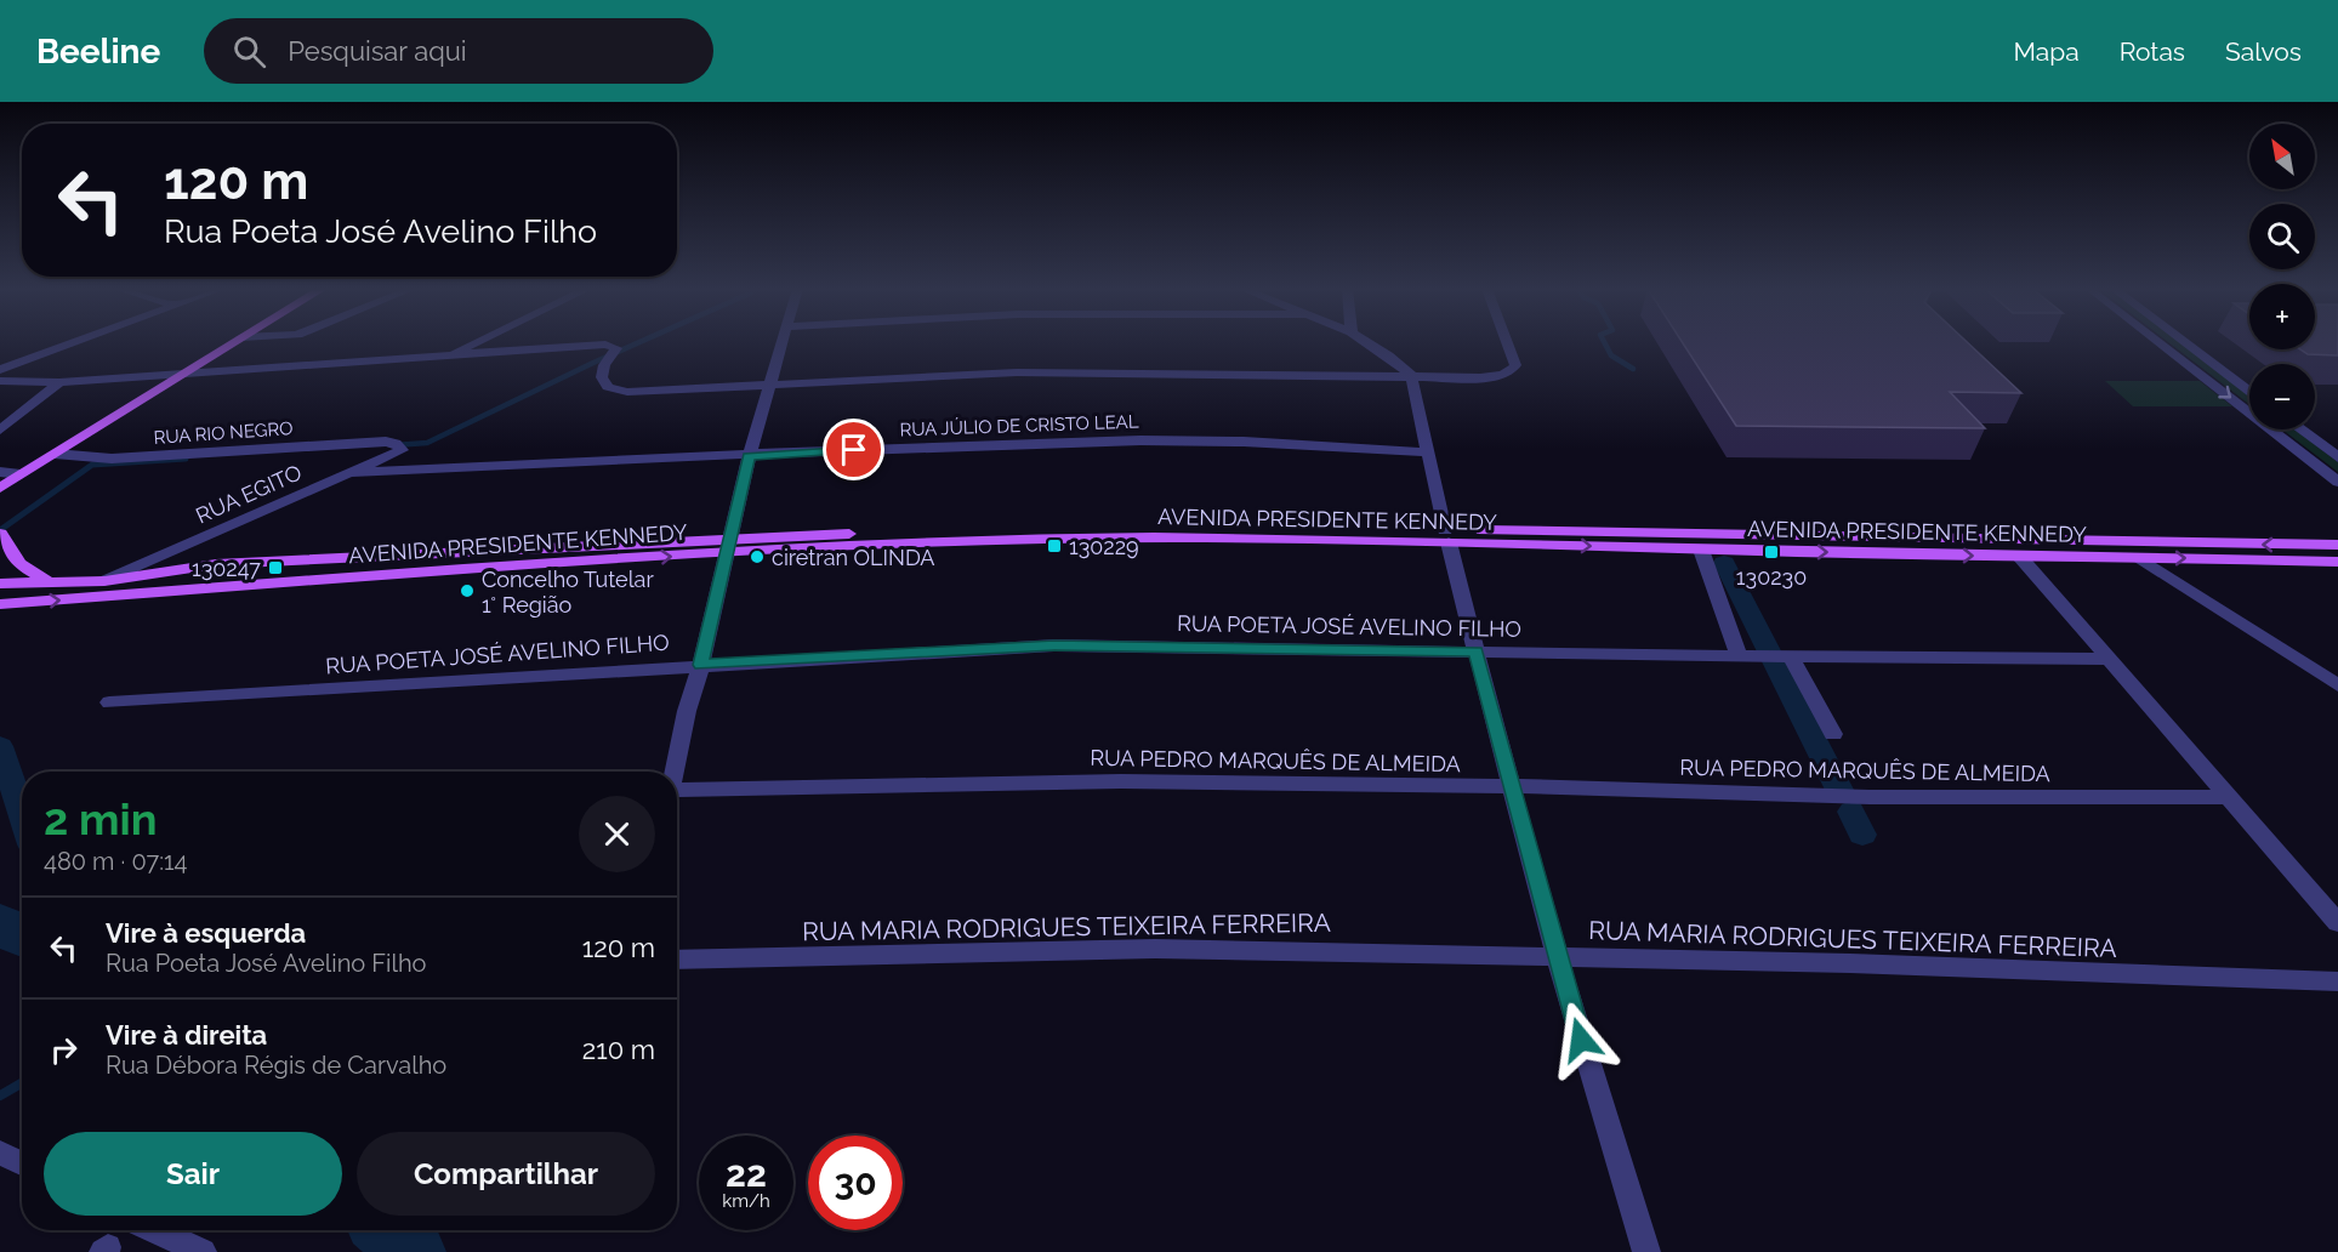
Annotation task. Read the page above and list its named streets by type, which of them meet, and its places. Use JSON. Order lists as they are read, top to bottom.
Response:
{
  "streets": {
    "main road": ["AVENIDA PRESIDENTE KENNEDY"],
    "street": [
      "RUA JÚLIO DE CRISTO LEAL",
      "RUA RIO NEGRO",
      "RUA EGITO",
      "RUA POETA JOSÉ AVELINO FILHO",
      "RUA PEDRO MARQUÊS DE ALMEIDA",
      "RUA MARIA RODRIGUES TEIXEIRA FERREIRA"
    ]
  },
  "crossings": [
    ["RUA JÚLIO DE CRISTO LEAL", "RUA EGITO"],
    ["RUA RIO NEGRO", "RUA EGITO"],
    ["RUA EGITO", "AVENIDA PRESIDENTE KENNEDY"]
  ],
  "places": {
    "transit": ["130229", "130230", "130247"],
    "other": ["ciretran OLINDA", "Concelho Tutelar 1° Região"]
  },
  "north": "top left",
  "page": {
    "header": "Beeline",
    "search": "Pesquisar aqui",
    "nav": ["Mapa", "Rotas", "Salvos"],
    "map_buttons": ["+", "−"],
    "turn": ["120 m", "Rua Poeta José Avelino Filho"],
    "heading": ["2 min", "480 m · 07:14"],
    "list": [
      {
        "name": "Vire à esquerda",
        "note": "Rua Poeta José Avelino Filho",
        "value": "120 m"
      },
      {
        "name": "Vire à direita",
        "note": "Rua Débora Régis de Carvalho",
        "value": "210 m"
      }
    ],
    "buttons": ["Sair", "Compartilhar"],
    "speed": "22 km/h",
    "limit": "30"
  }
}
